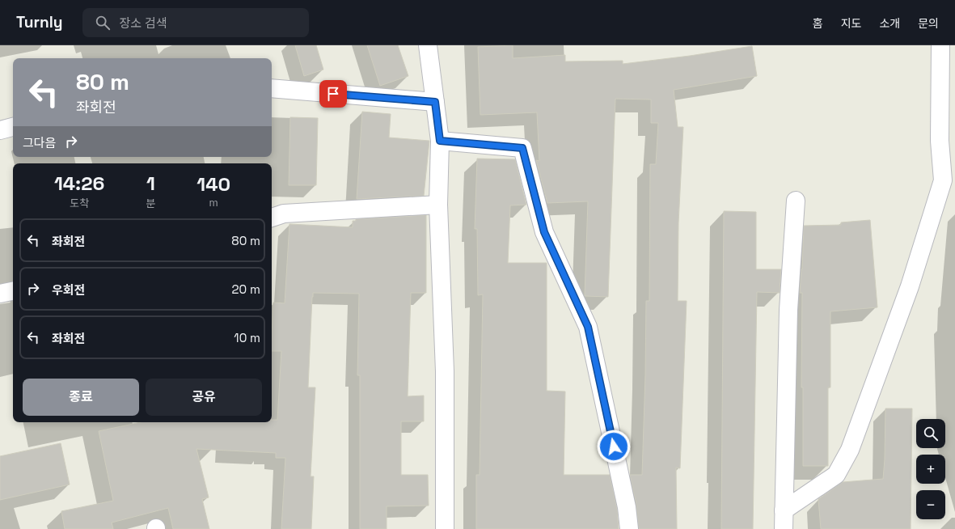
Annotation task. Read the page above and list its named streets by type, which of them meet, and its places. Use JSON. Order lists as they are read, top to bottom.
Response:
{
  "page": {
    "header": "Turnly",
    "search": "장소 검색",
    "nav": [
      "홈",
      "지도",
      "소개",
      "문의"
    ],
    "turn": ["80 m", "좌회전"],
    "then": "그다음",
    "eta": [
      "14:26",
      "도착",
      "1",
      "분",
      "140",
      "m"
    ],
    "list": [
      {
        "name": "좌회전",
        "value": "80 m"
      },
      {
        "name": "우회전",
        "value": "20 m"
      },
      {
        "name": "좌회전",
        "value": "10 m"
      }
    ],
    "buttons": ["종료", "공유"],
    "map_buttons": ["+", "−"]
  }
}
